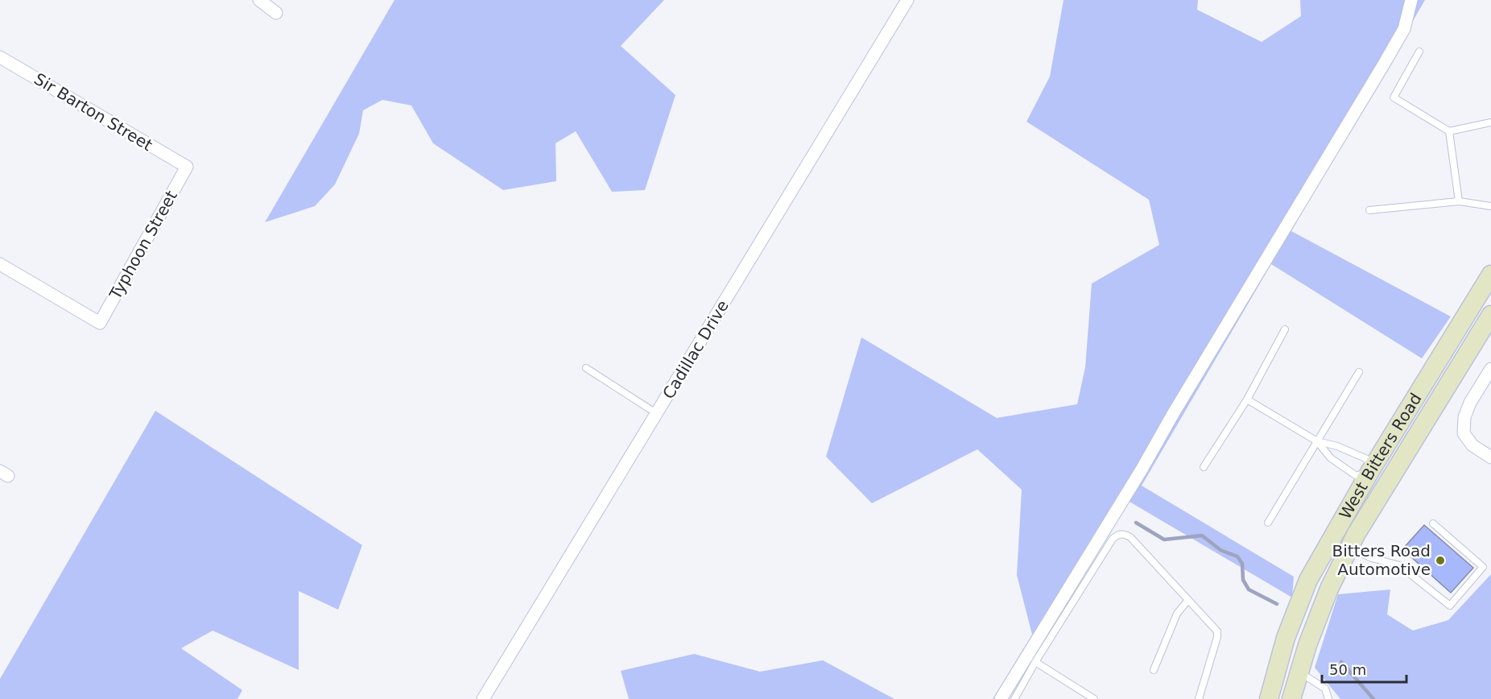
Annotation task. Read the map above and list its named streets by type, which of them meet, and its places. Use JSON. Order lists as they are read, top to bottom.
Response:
{
  "streets": {
    "main road": ["West Bitters Road"],
    "street": ["Sir Barton Street", "Typhoon Street", "Cadillac Drive"]
  },
  "crossings": [
    ["Sir Barton Street", "Typhoon Street"]
  ],
  "places": ["Bitters Road Automotive"],
  "scale_bar": "50 m"
}
